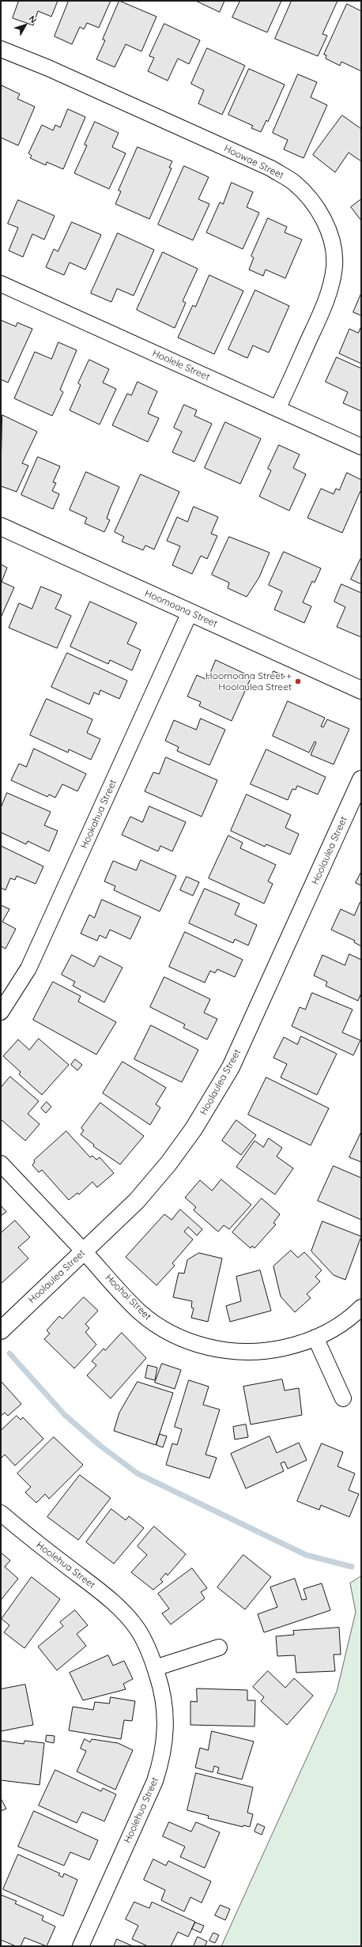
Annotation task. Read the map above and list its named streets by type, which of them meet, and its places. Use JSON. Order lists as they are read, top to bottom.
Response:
{
  "streets": {
    "street": [
      "Hoowae Street",
      "Hoolele Street",
      "Hoomoana Street",
      "Hookahua Street",
      "Hoolaulea Street",
      "Hoohai Street",
      "Hoolehua Street"
    ]
  },
  "crossings": [
    ["Hoowae Street", "Hoolele Street"],
    ["Hoomoana Street", "Hookahua Street"],
    ["Hoolaulea Street", "Hoohai Street"]
  ],
  "places": ["Hoomoana Street + Hoolaulea Street"],
  "north": "top right"
}
